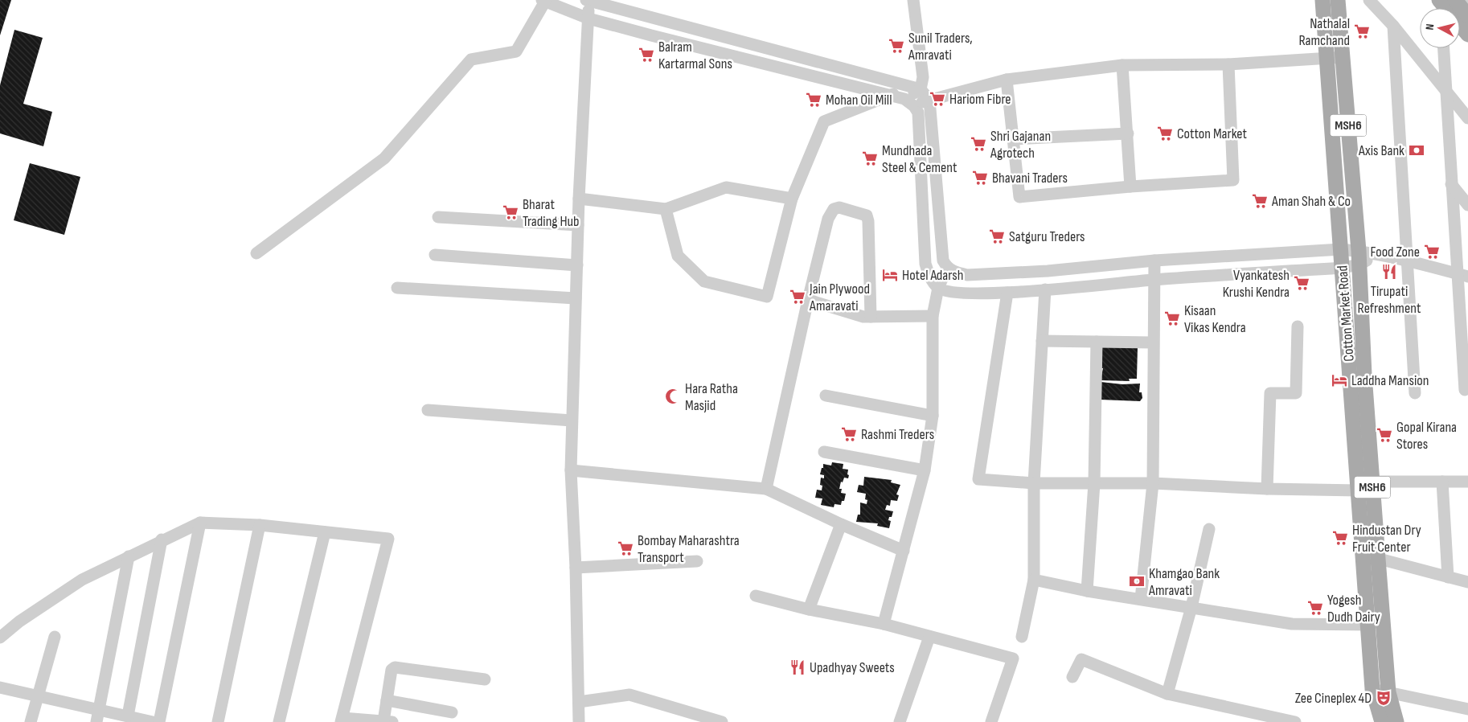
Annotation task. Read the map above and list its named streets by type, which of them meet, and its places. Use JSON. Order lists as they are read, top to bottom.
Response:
{
  "streets": {
    "main road": ["MSH6", "Cotton Market Road"]
  },
  "places": {
    "supermarket": [
      "Nathalal Ramchand",
      "Sunil Traders, Amravati",
      "Balram Kartarmal Sons",
      "Hariom Fibre",
      "Mohan Oil Mill",
      "Cotton Market",
      "Shri Gajanan Agrotech",
      "Mundhada Steel & Cement",
      "Bhavani Traders",
      "Aman Shah & Co",
      "Bharat Trading Hub",
      "Satguru Treders",
      "Food Zone",
      "Vyankatesh Krushi Kendra",
      "Jain Plywood Amaravati",
      "Kisaan Vikas Kendra",
      "Rashmi Treders",
      "Gopal Kirana Stores",
      "Hindustan Dry Fruit Center",
      "Bombay Maharashtra Transport",
      "Yogesh Dudh Dairy"
    ],
    "bank": ["Axis Bank", "Khamgao Bank Amravati"],
    "restaurant": ["Tirupati Refreshment", "Upadhyay Sweets"],
    "hotel": ["Hotel Adarsh", "Laddha Mansion"],
    "mosque": ["Hara Ratha Masjid"],
    "theatre": ["Zee Cineplex 4D"]
  },
  "north": "left"
}
